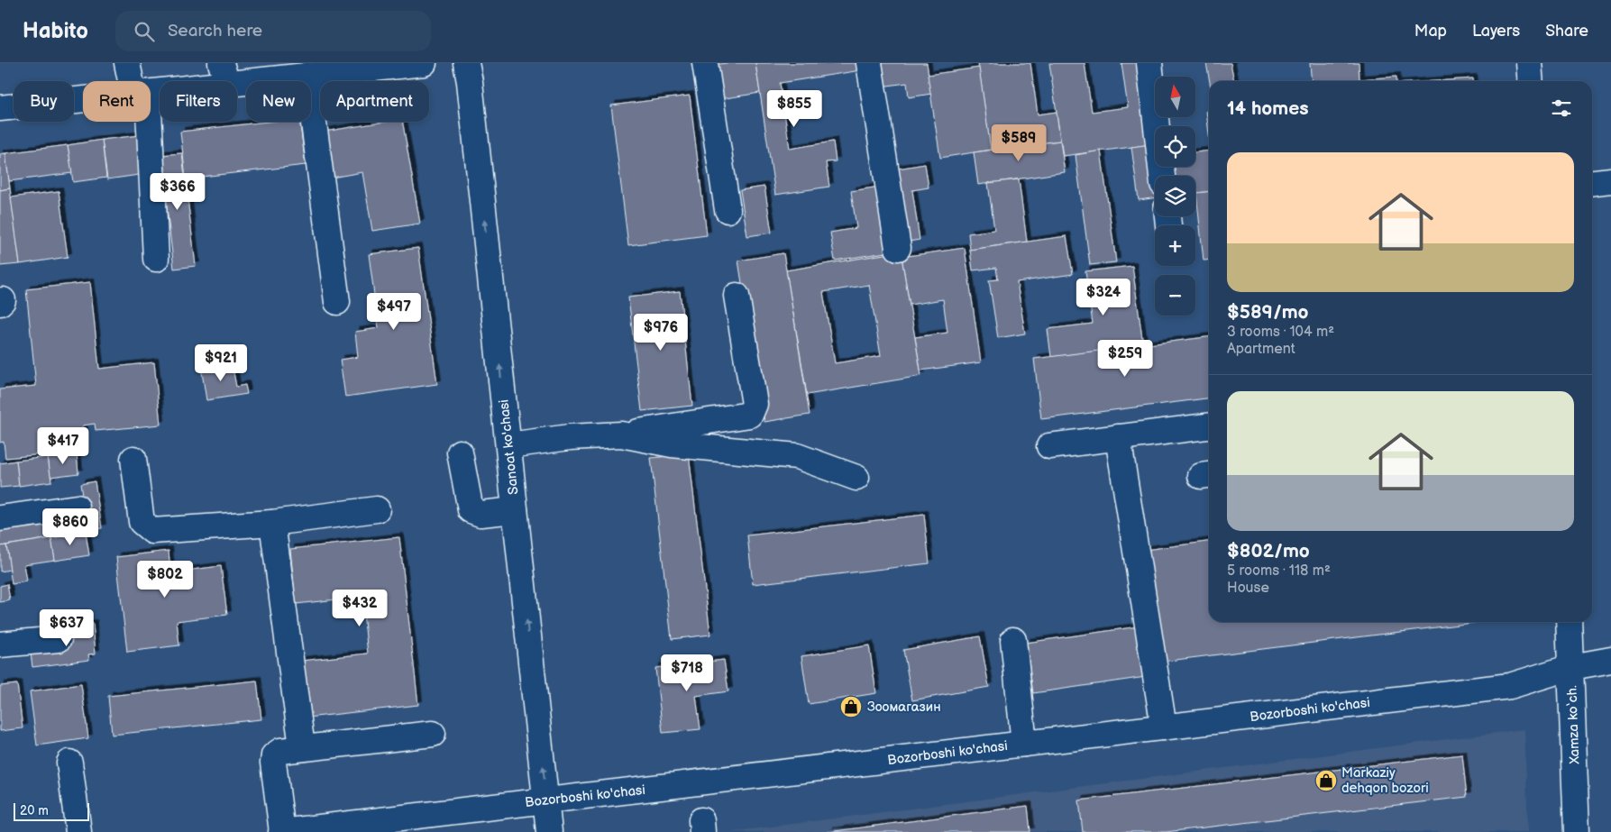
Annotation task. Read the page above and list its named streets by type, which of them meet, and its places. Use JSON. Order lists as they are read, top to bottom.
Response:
{
  "streets": {
    "street": ["Sanoat ko'chasi", "Bozorboshi ko'chasi", "Xamza ko‘ch."]
  },
  "crossings": [
    ["Sanoat ko'chasi", "Bozorboshi ko'chasi"],
    ["Bozorboshi ko'chasi", "Xamza ko‘ch."]
  ],
  "places": {
    "shop": ["Зоомагазин", "Markaziy dehqon bozori"]
  },
  "scale_bar": "20 m",
  "north": "top",
  "page": {
    "header": "Habito",
    "search": "Search here",
    "nav": ["Map", "Layers", "Share"],
    "map_buttons": ["+", "−"],
    "chip": [
      "Buy",
      "Rent",
      "Filters",
      "New",
      "Apartment"
    ],
    "heading": "14 homes",
    "price": [
      "$855",
      "$589",
      "$366",
      "$324",
      "$497",
      "$976",
      "$259",
      "$921",
      "$417",
      "$860",
      "$802",
      "$432",
      "$637",
      "$718"
    ],
    "list": [
      {
        "name": "$589/mo",
        "note": "3 rooms · 104 m² · Apartment"
      },
      {
        "name": "$802/mo",
        "note": "5 rooms · 118 m² · House"
      }
    ],
    "scale": "20 m"
  }
}
